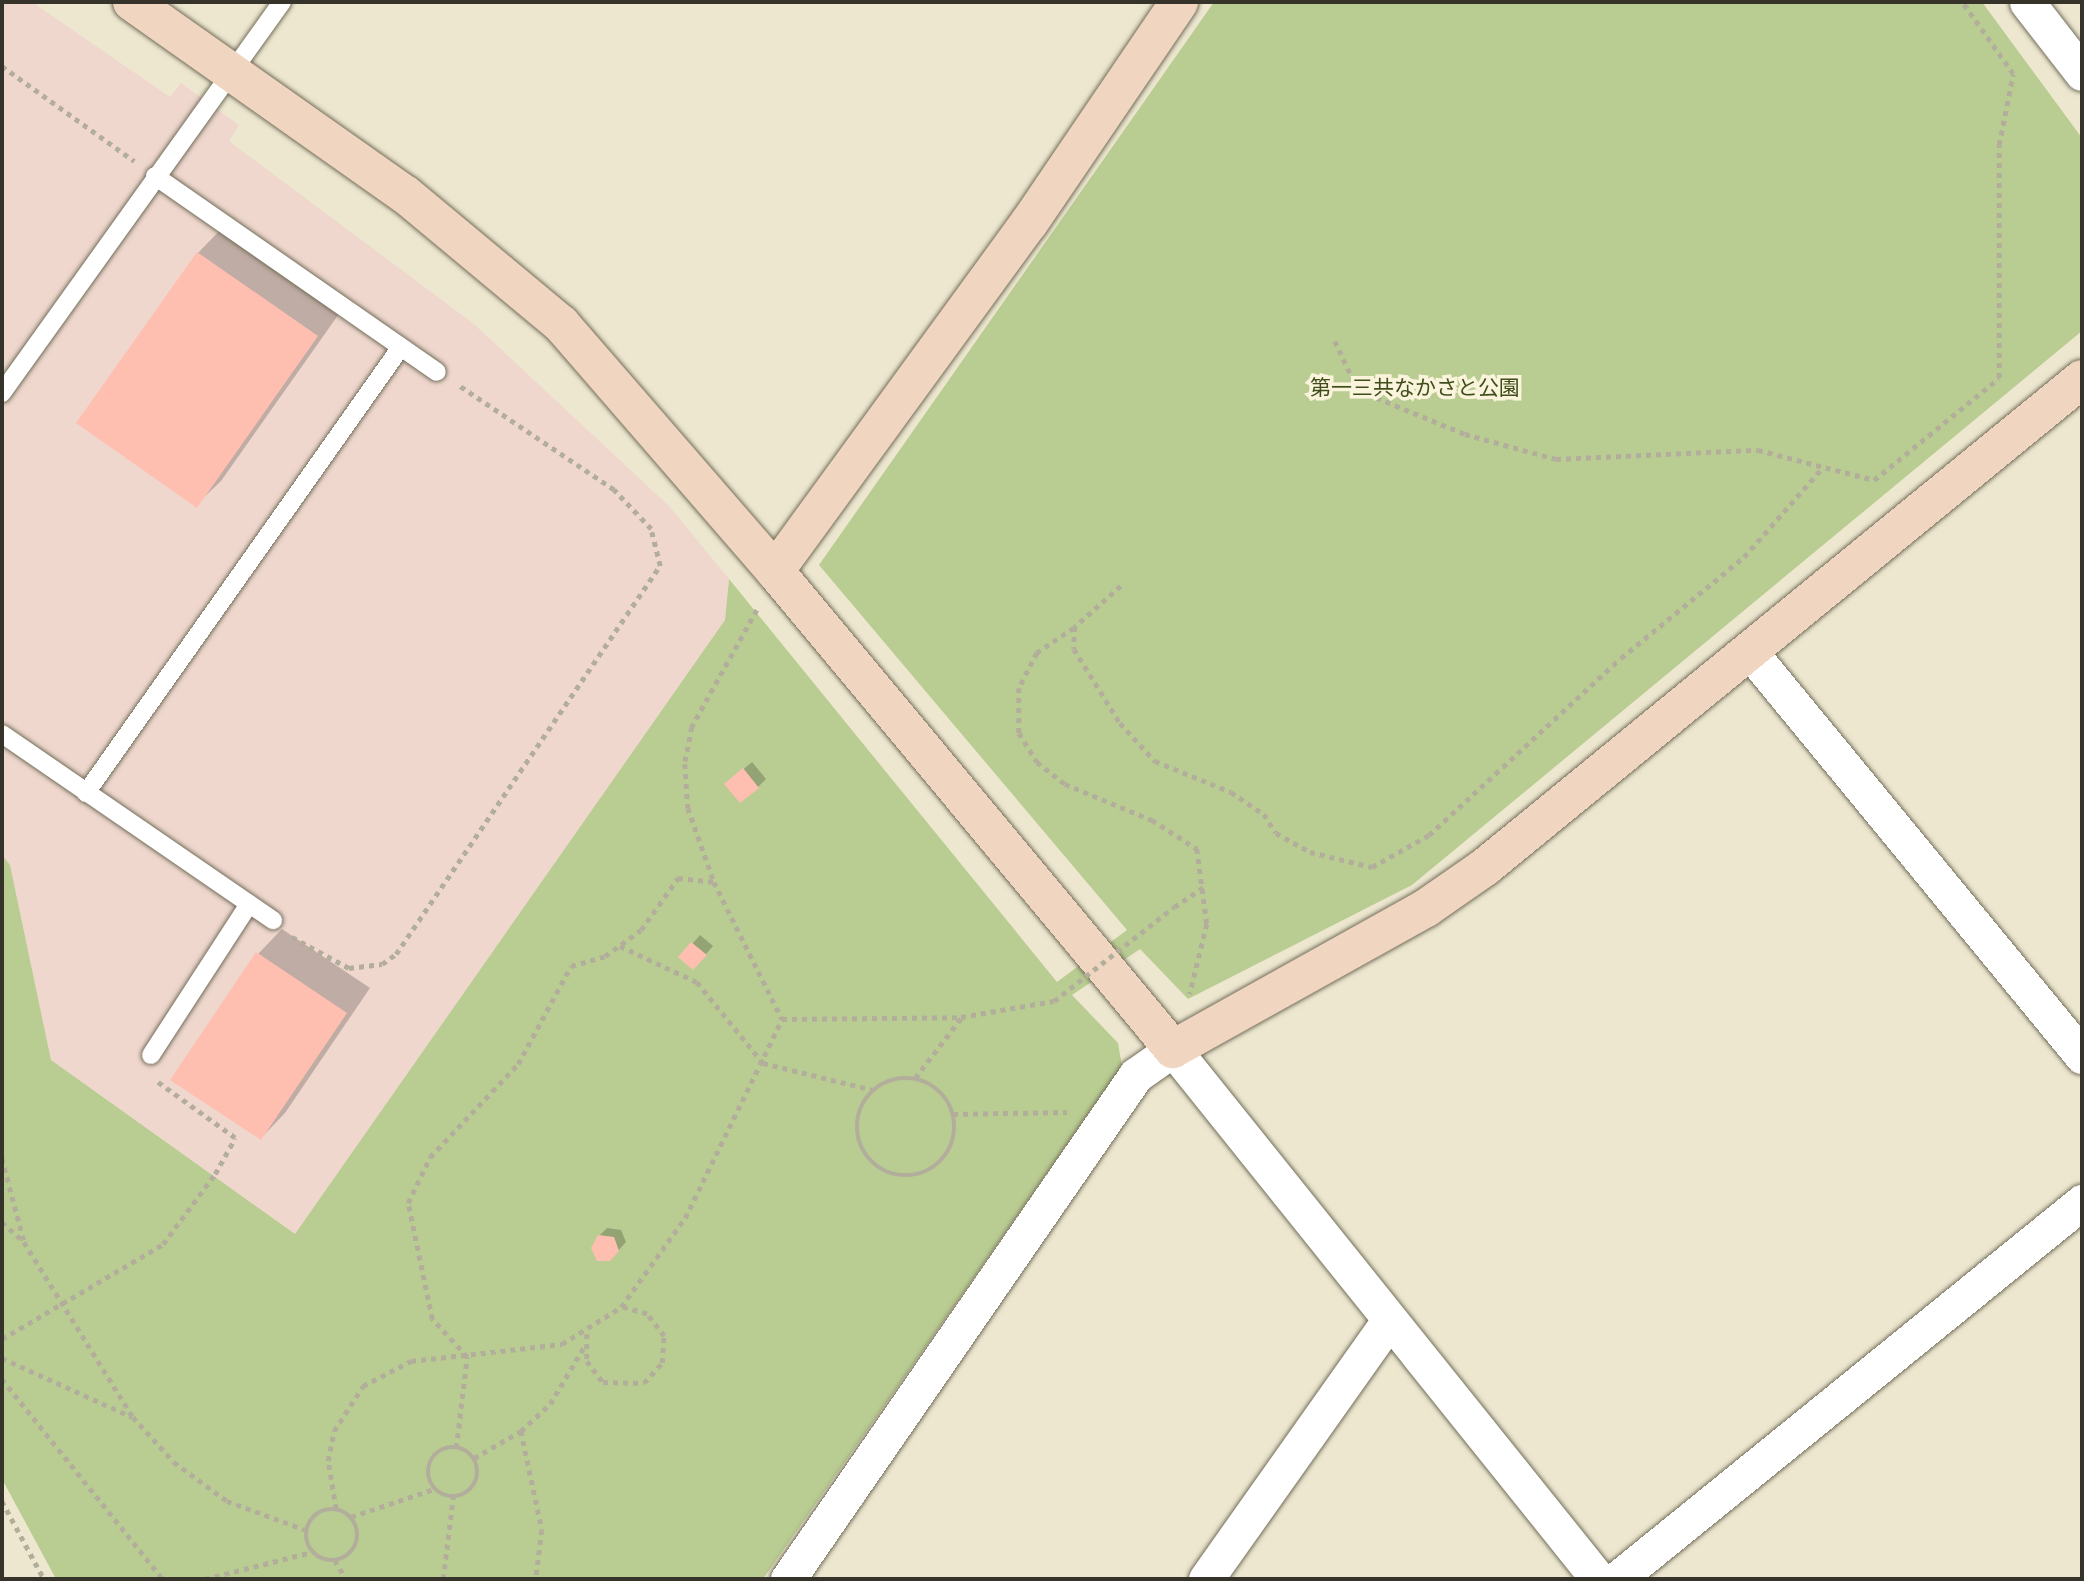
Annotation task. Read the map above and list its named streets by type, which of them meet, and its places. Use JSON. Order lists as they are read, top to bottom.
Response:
{
  "parks": ["第一三共なかさと公園"]
}
